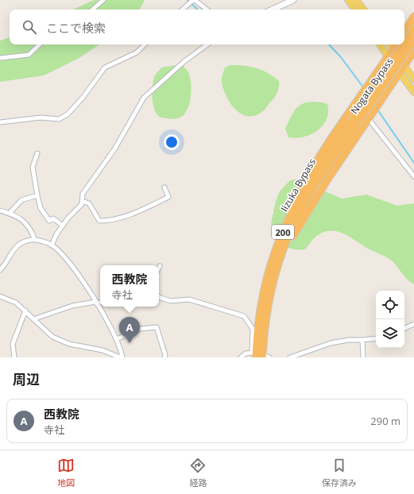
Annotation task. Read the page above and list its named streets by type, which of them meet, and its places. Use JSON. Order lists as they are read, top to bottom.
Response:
{
  "streets": {
    "highway": ["Nogata Bypass", "Iizuka Bypass", "200"]
  },
  "crossings": [
    ["Nogata Bypass", "Iizuka Bypass"],
    ["Nogata Bypass", "200"],
    ["Iizuka Bypass", "200"]
  ],
  "page": {
    "search": "ここで検索",
    "popup": ["西教院", "寺社"],
    "pins": "A",
    "heading": "周辺",
    "list": [
      {
        "mark": "A",
        "name": "西教院",
        "note": "寺社",
        "value": "290 m"
      }
    ],
    "nav": ["地図", "経路", "保存済み"]
  }
}
